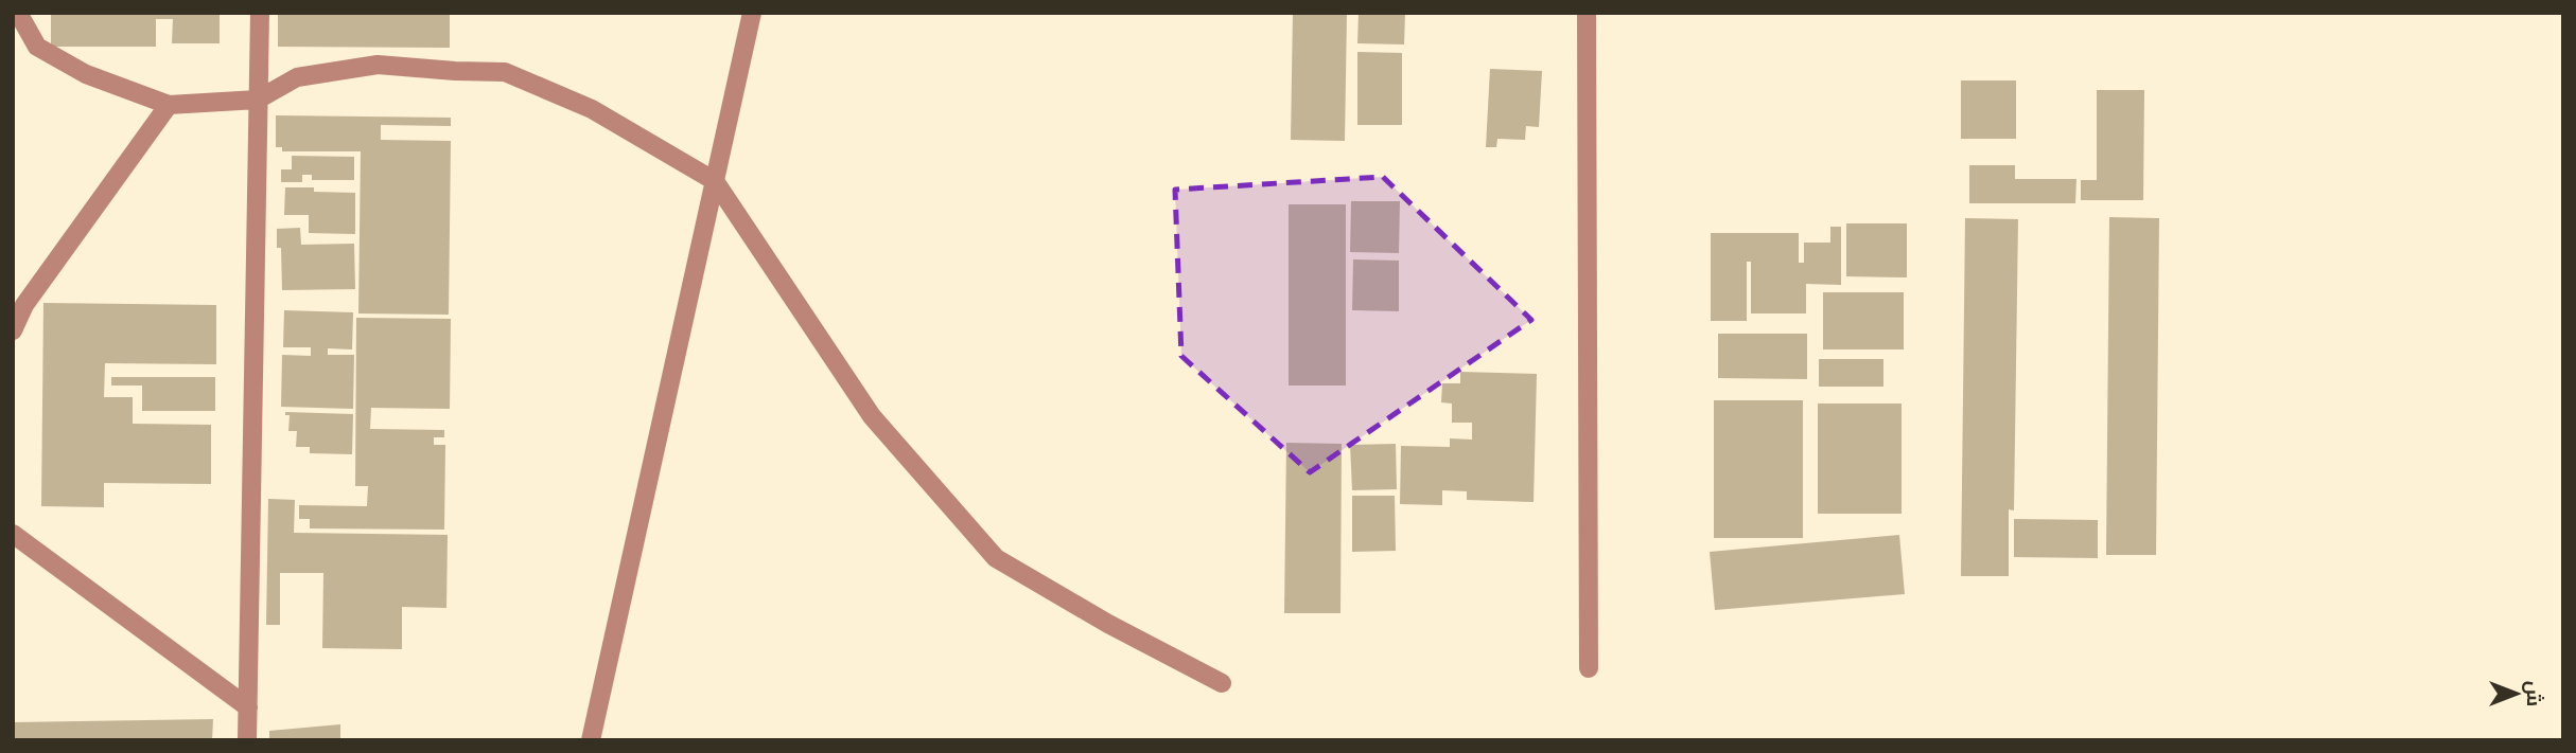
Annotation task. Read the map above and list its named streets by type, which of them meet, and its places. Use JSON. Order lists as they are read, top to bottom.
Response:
{
  "north": "right"
}
